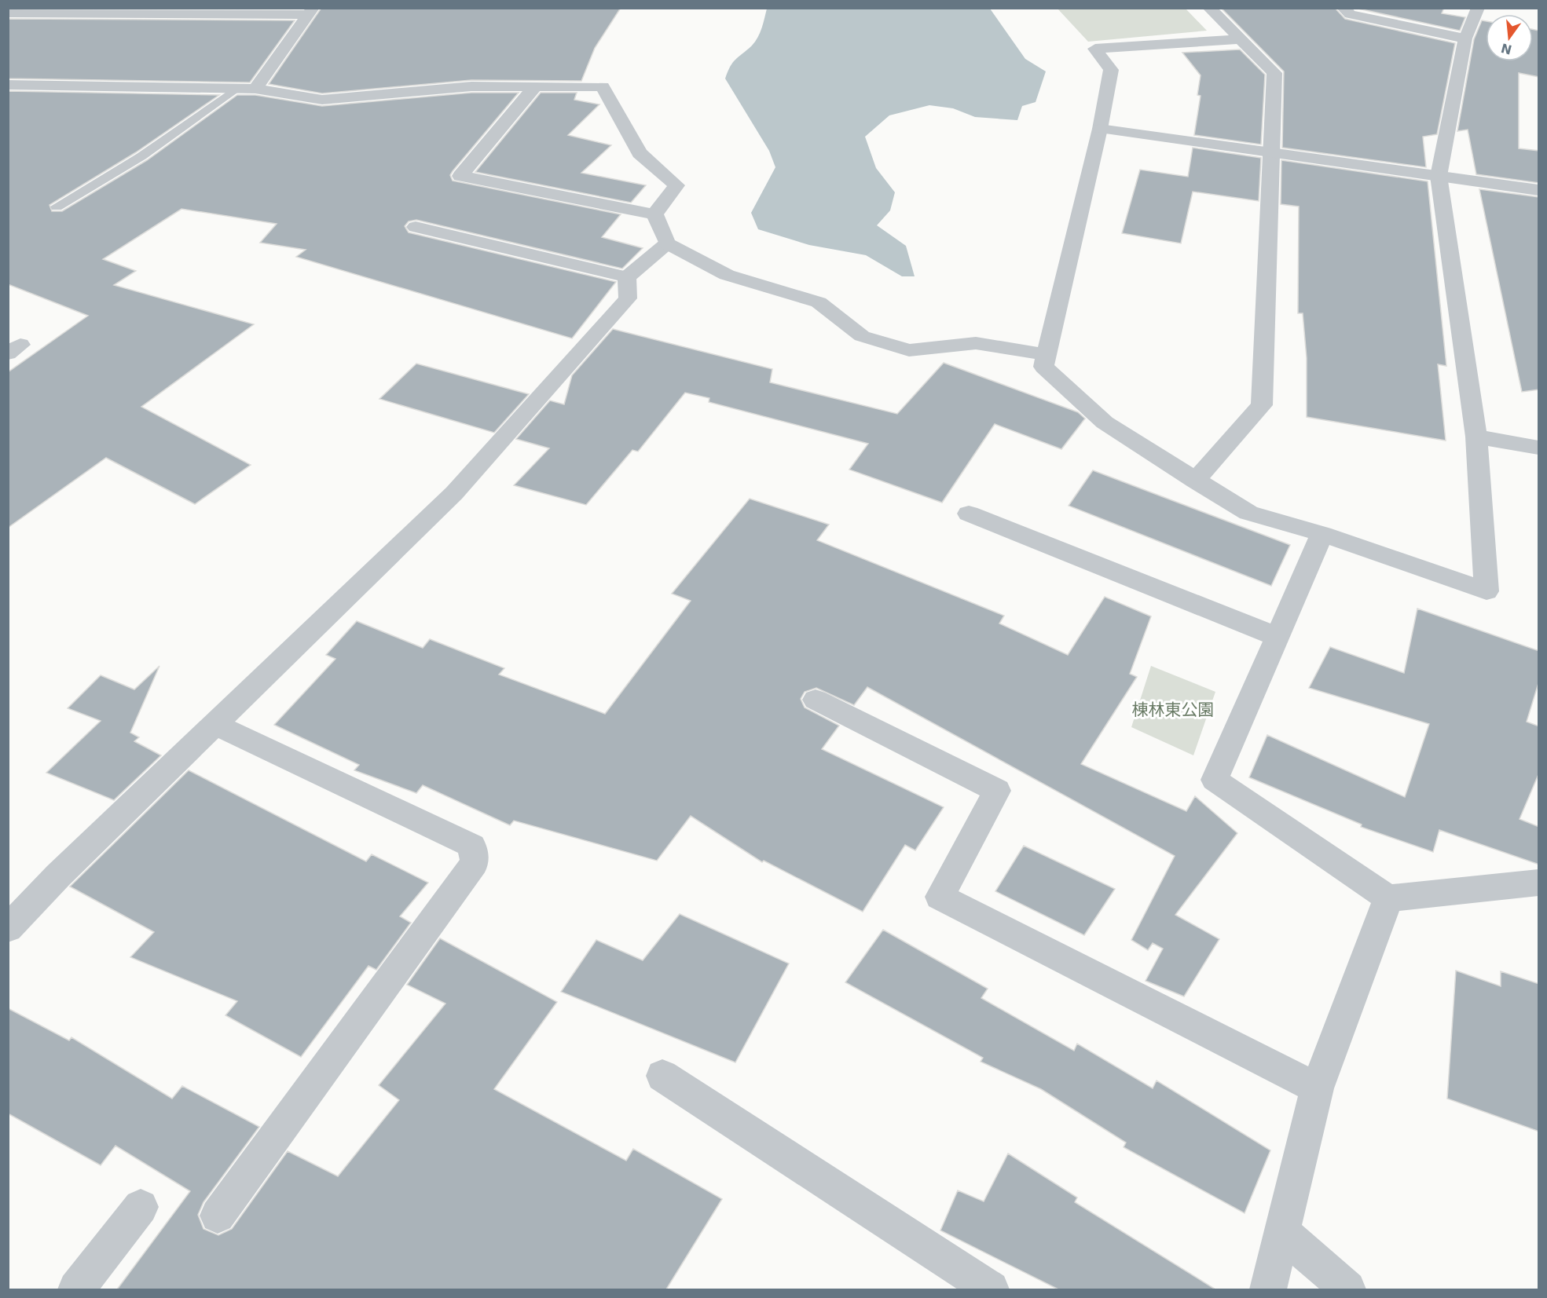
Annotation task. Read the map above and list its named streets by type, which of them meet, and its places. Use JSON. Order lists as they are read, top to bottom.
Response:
{
  "parks": ["棟林東公園"],
  "north": "bottom"
}
